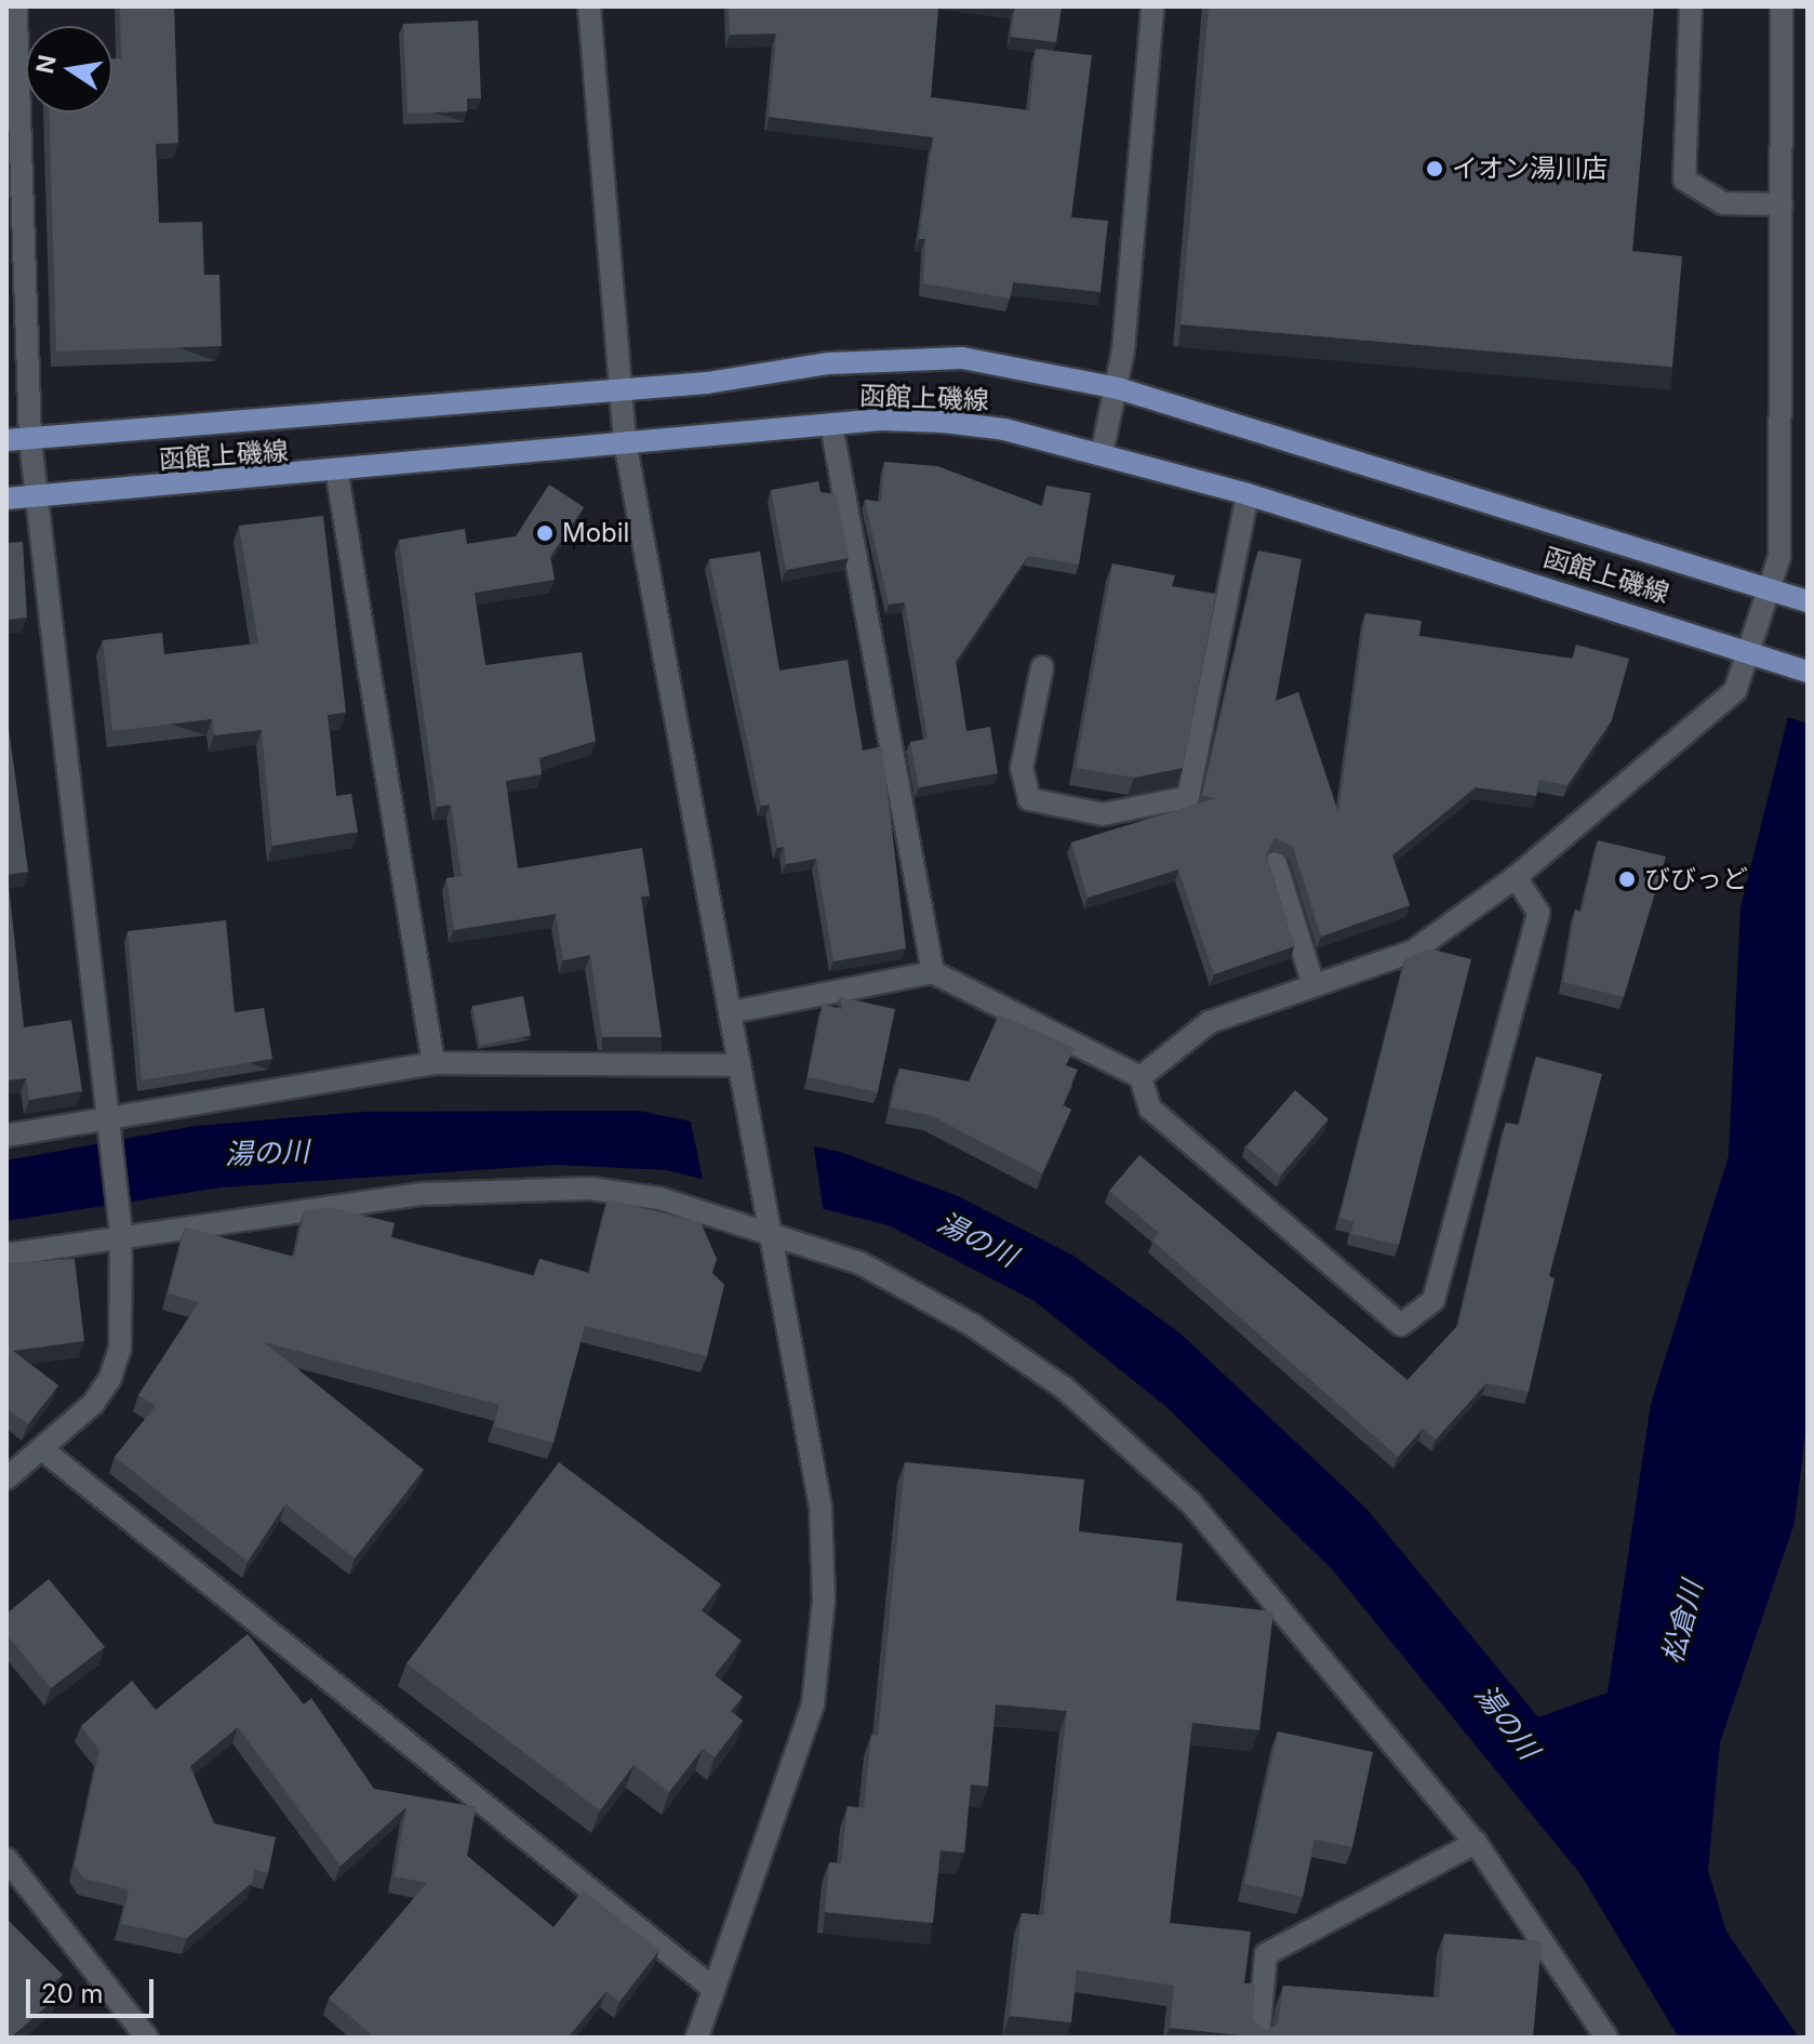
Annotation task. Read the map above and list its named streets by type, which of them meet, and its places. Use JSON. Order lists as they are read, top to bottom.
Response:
{
  "streets": {
    "main road": ["函館上磯線"]
  },
  "water": ["湯の川", "松倉川"],
  "places": ["イオン湯川店", "Mobil", "びびっど"],
  "scale_bar": "20 m",
  "north": "left"
}
